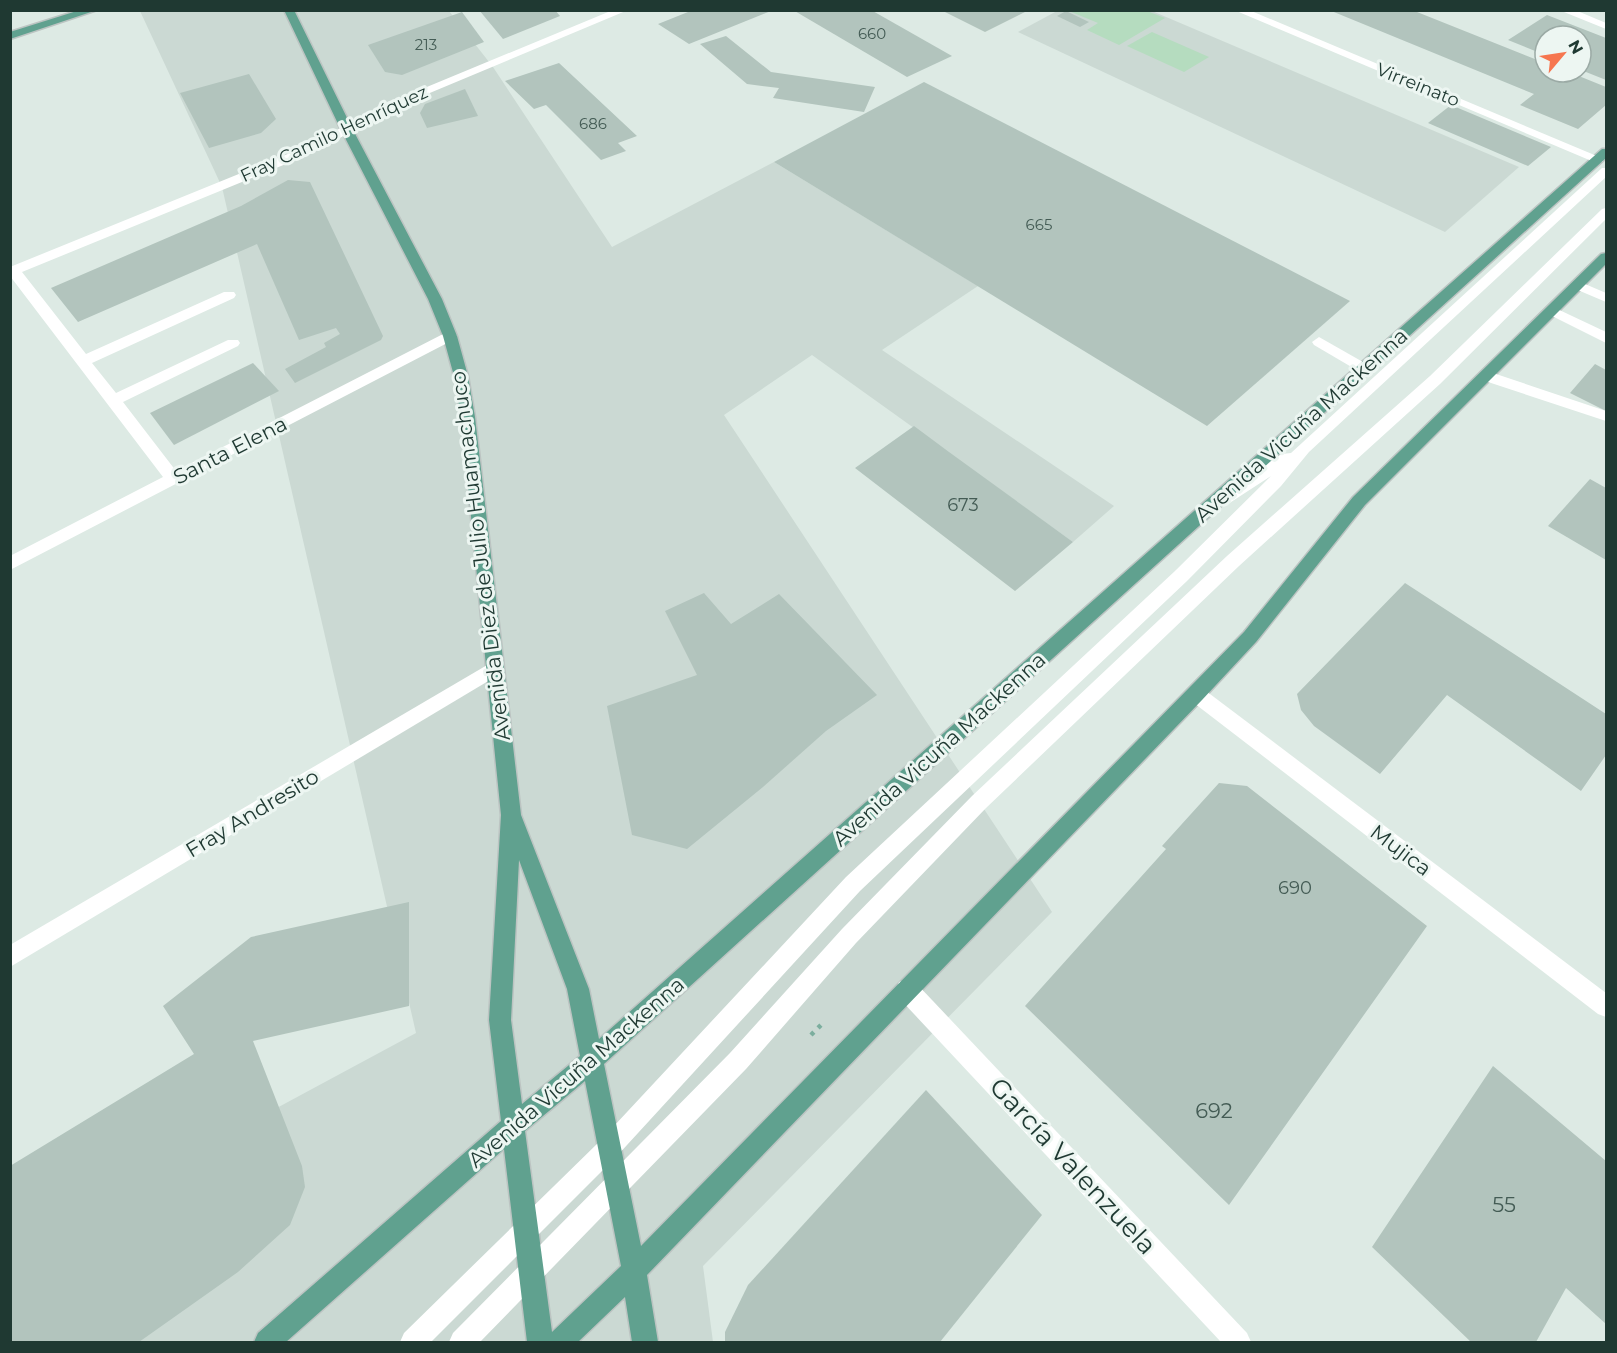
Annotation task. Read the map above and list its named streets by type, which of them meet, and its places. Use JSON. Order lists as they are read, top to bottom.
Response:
{
  "streets": {
    "main road": ["Avenida Vicuña Mackenna", "Avenida Diez de Julio Huamachuco"],
    "street": [
      "Virreinato",
      "Fray Camilo Henríquez",
      "Santa Elena",
      "Fray Andresito",
      "Mujica",
      "García Valenzuela"
    ]
  },
  "crossings": [
    ["Virreinato", "Avenida Vicuña Mackenna"],
    ["Fray Camilo Henríquez", "Avenida Diez de Julio Huamachuco"],
    ["Avenida Vicuña Mackenna", "Avenida Diez de Julio Huamachuco"],
    ["Santa Elena", "Avenida Diez de Julio Huamachuco"],
    ["Avenida Diez de Julio Huamachuco", "Fray Andresito"]
  ],
  "house_numbers": [
    "660",
    "213",
    "686",
    "665",
    "673",
    "690",
    "692",
    "55"
  ],
  "north": "top right"
}
